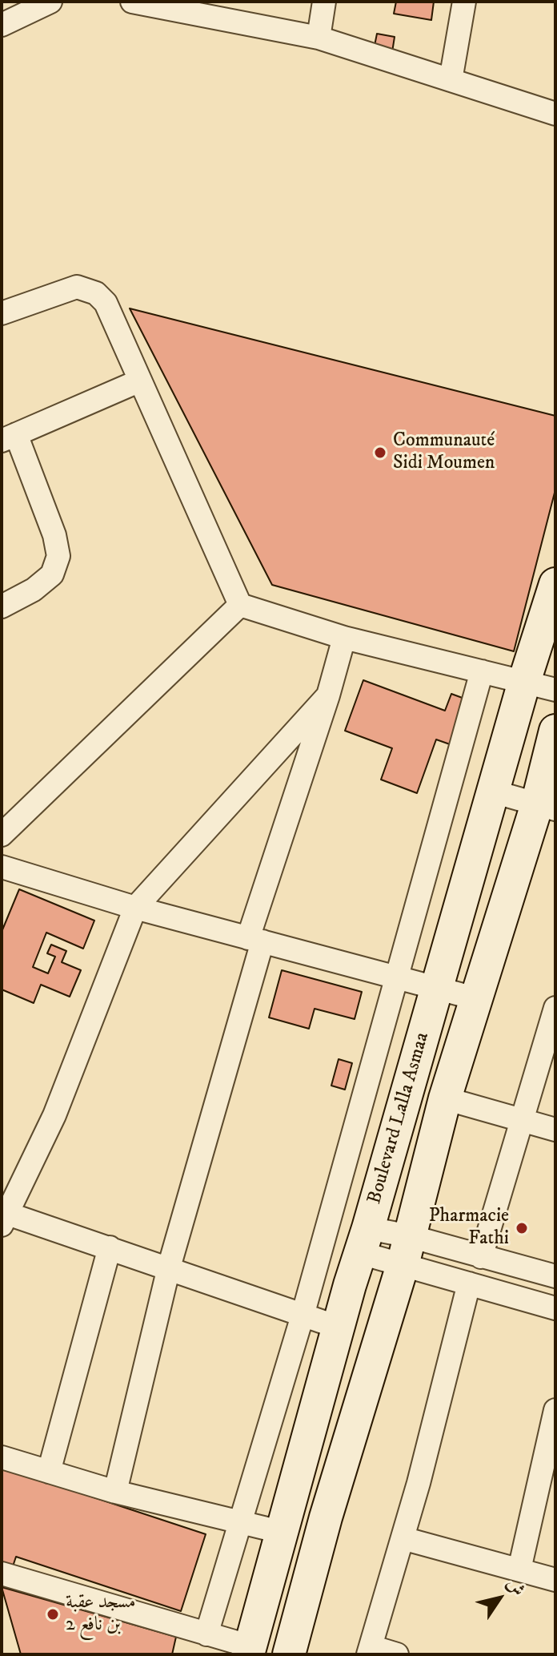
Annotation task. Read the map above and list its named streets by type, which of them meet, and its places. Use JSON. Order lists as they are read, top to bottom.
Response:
{
  "streets": {
    "main road": ["Boulevard Lalla Asmaa"]
  },
  "places": ["Communauté Sidi Moumen", "Pharmacie Fathi", "مسجد عقبة بن نافع 2"],
  "north": "top right"
}
